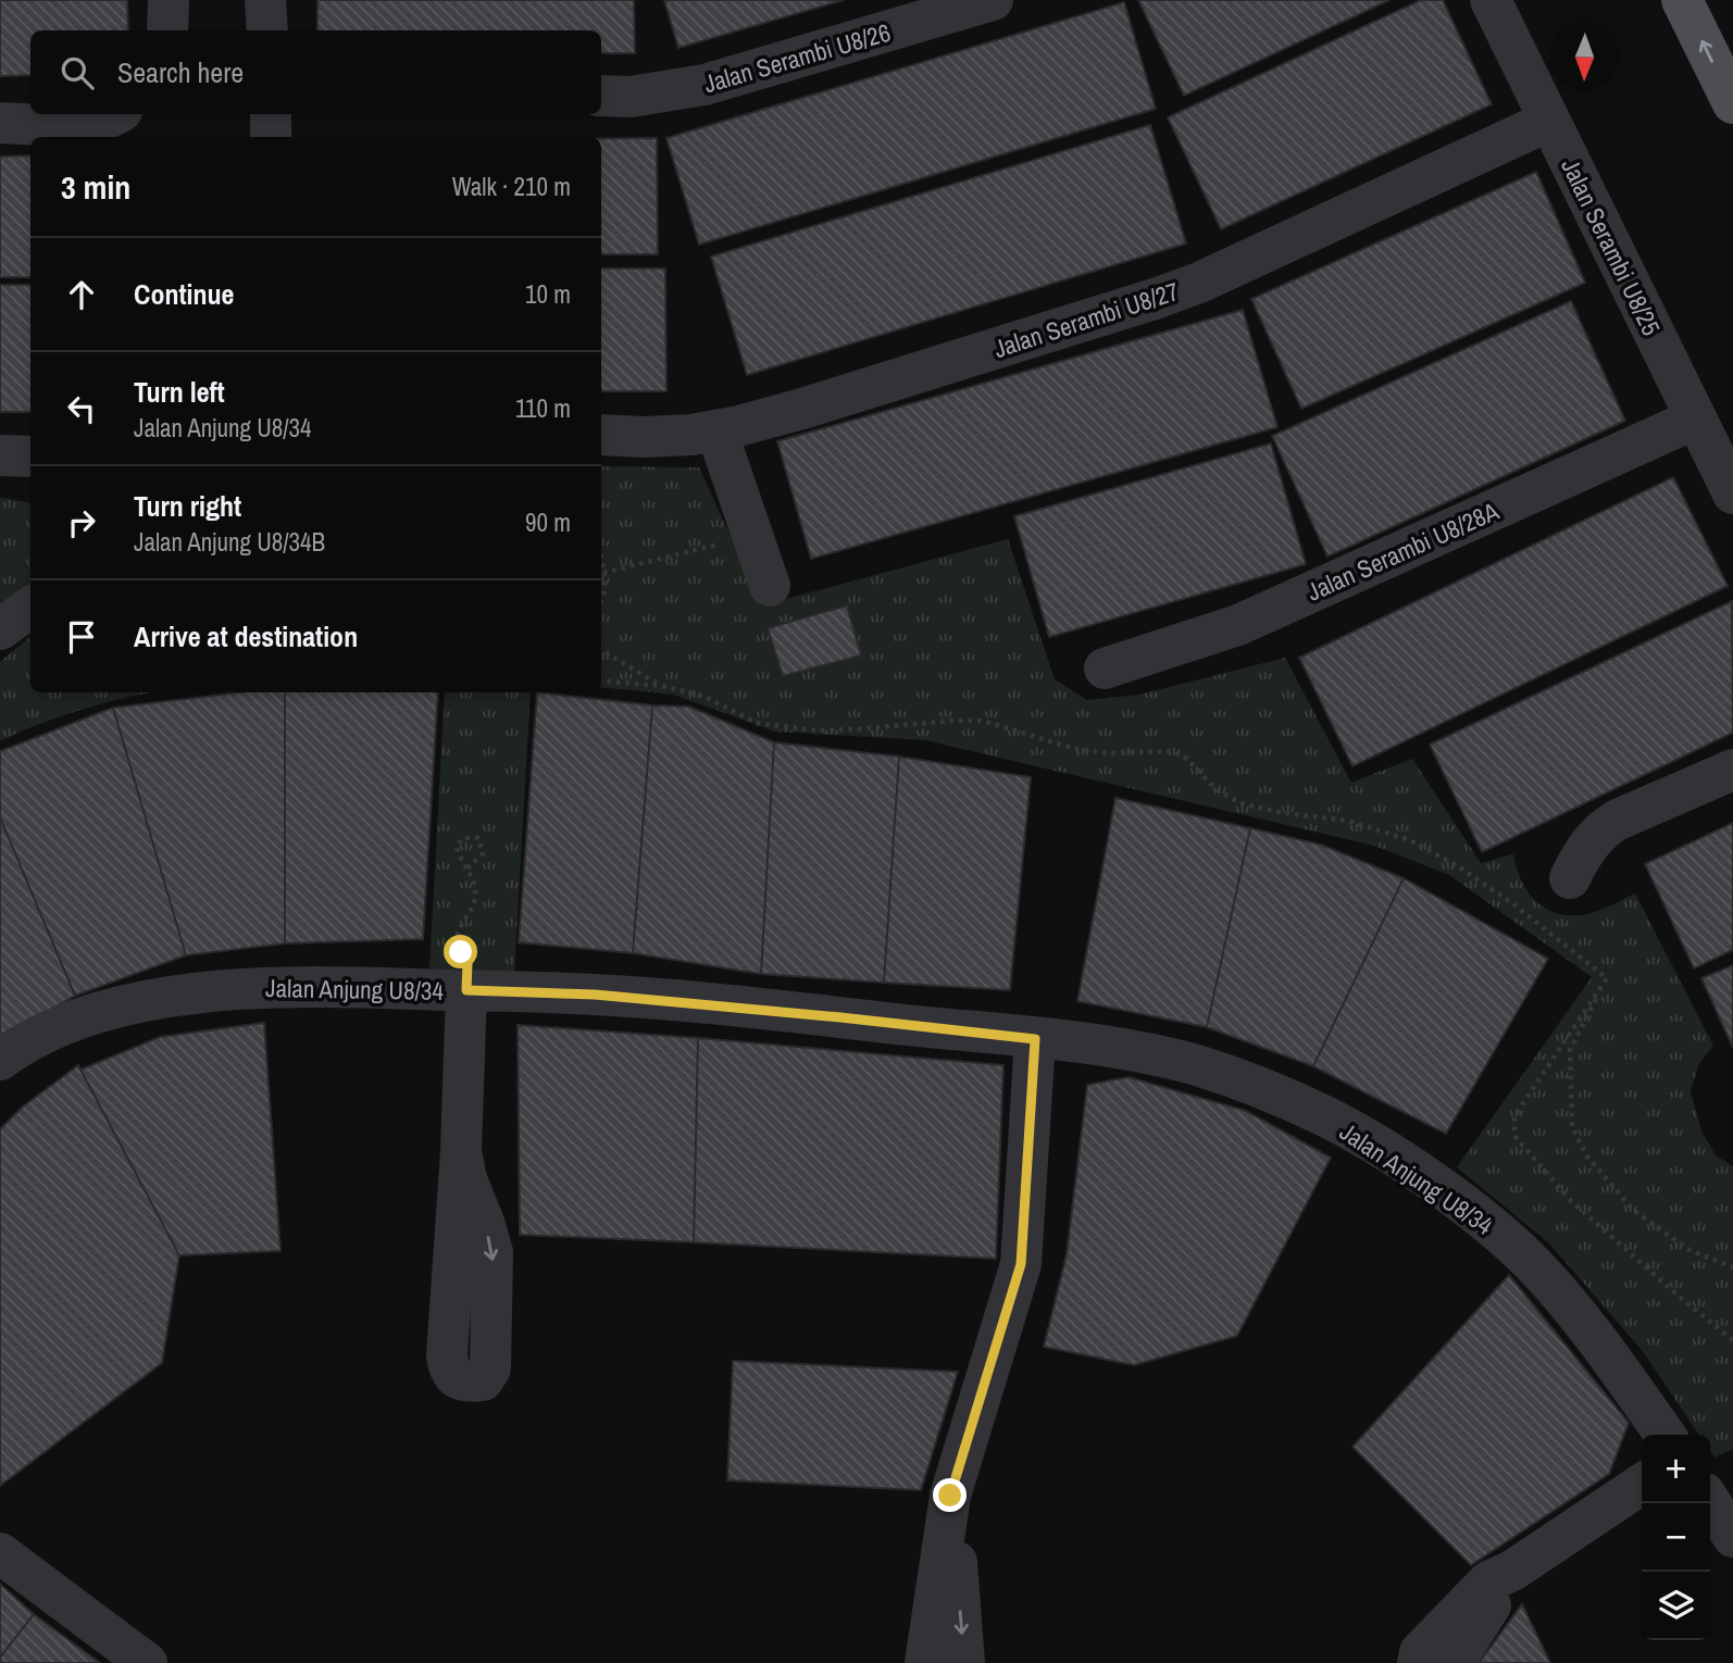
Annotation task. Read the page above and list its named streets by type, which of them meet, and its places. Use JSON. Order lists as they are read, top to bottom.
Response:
{
  "streets": {
    "street": [
      "Jalan Serambi U8/26",
      "Jalan Serambi U8/25",
      "Jalan Serambi U8/27",
      "Jalan Serambi U8/28A",
      "Jalan Anjung U8/34"
    ]
  },
  "crossings": [
    ["Jalan Serambi U8/25", "Jalan Serambi U8/27"],
    ["Jalan Serambi U8/25", "Jalan Serambi U8/28A"]
  ],
  "north": "bottom",
  "page": {
    "search": "Search here",
    "heading": ["3 min", "Walk · 210 m"],
    "list": [
      ["Continue", "10 m"],
      ["Turn left", "Jalan Anjung U8/34", "110 m"],
      ["Turn right", "Jalan Anjung U8/34B", "90 m"],
      "Arrive at destination"
    ],
    "map_buttons": ["+", "−"]
  }
}
